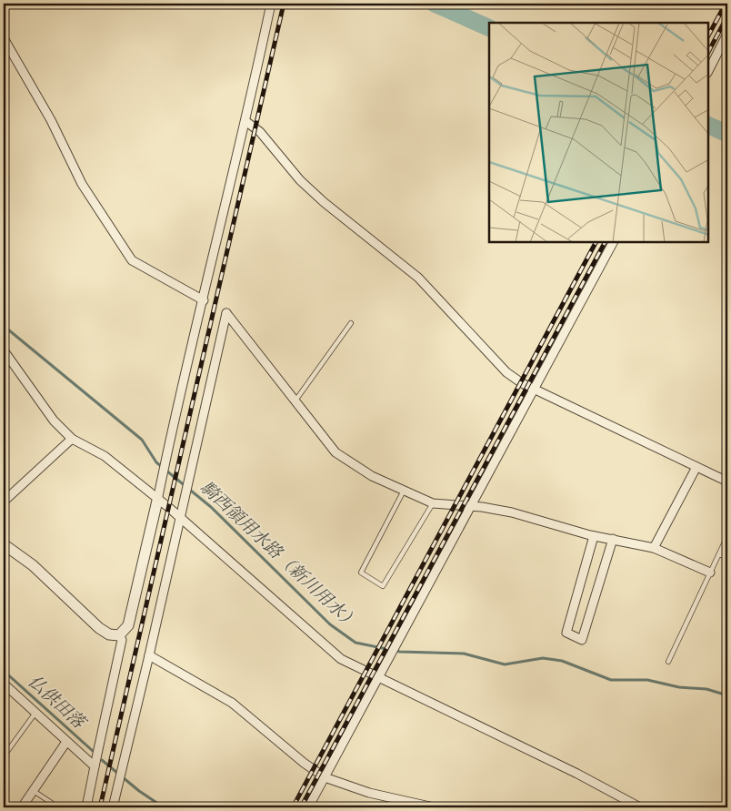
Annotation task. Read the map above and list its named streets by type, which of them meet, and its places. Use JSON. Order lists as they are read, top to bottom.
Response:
{
  "water": ["騎西領用水路（新川用水）", "仏供田落"]
}
